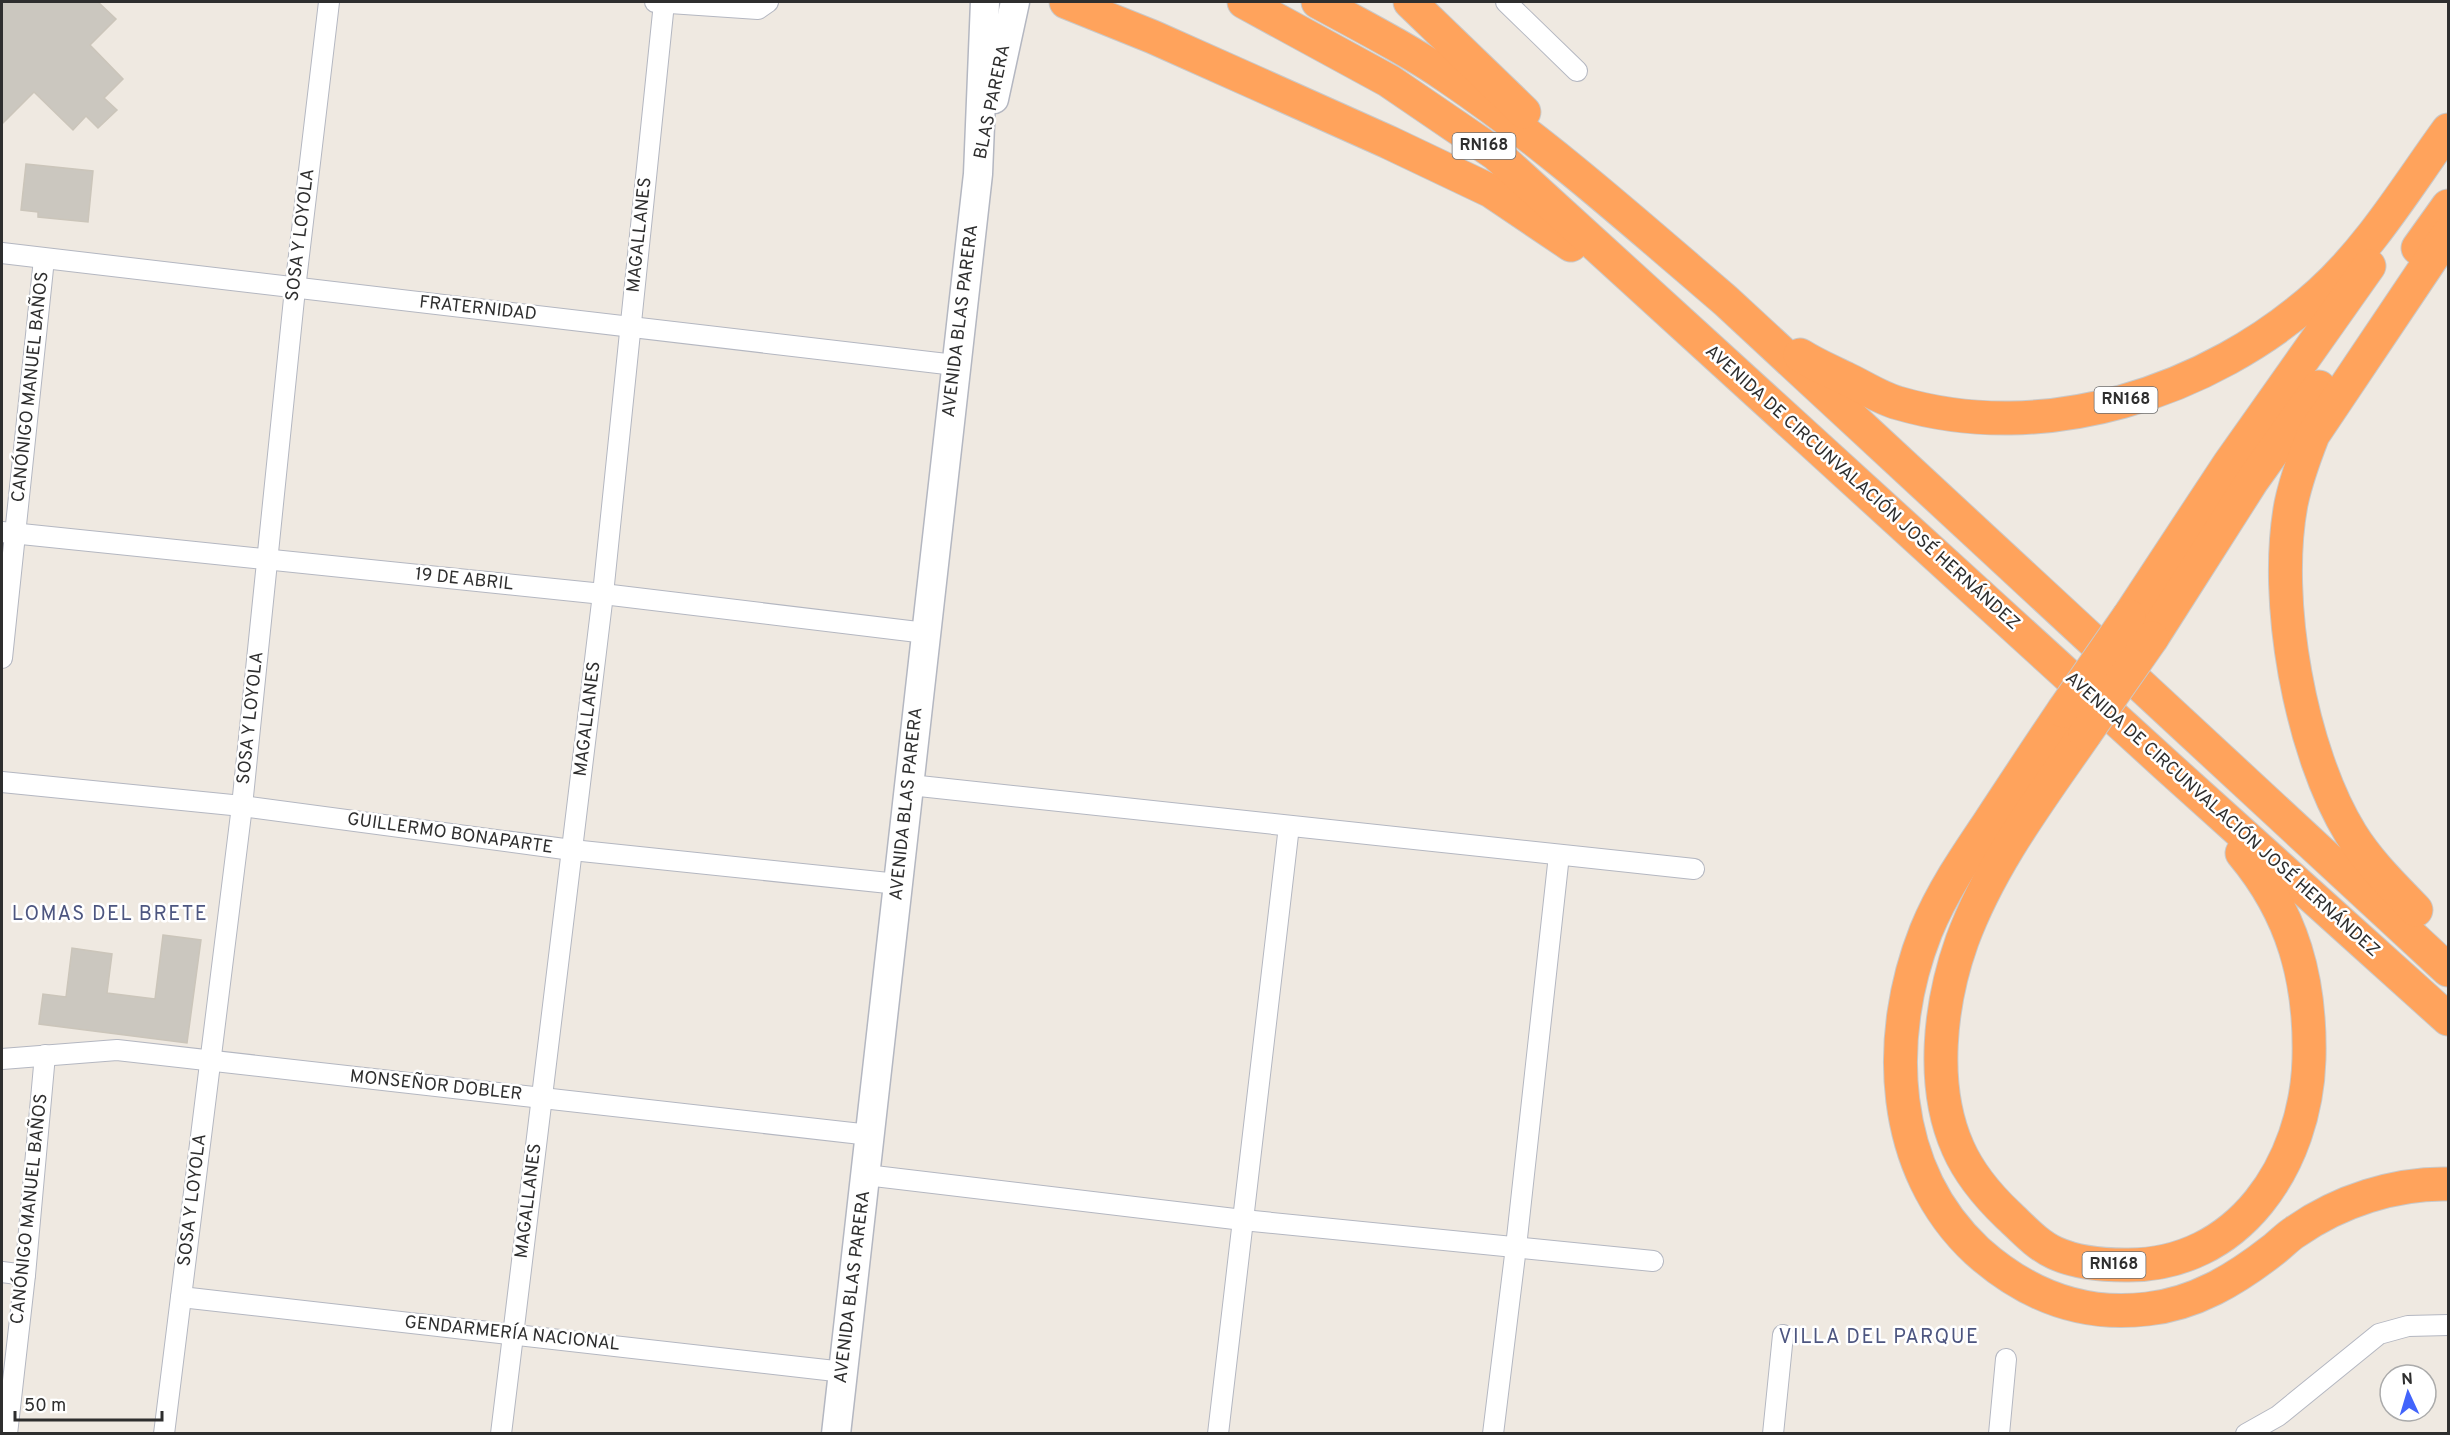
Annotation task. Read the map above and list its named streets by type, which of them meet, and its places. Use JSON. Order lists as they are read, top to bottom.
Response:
{
  "streets": {
    "highway": ["RN168", "AVENIDA DE CIRCUNVALACIÓN JOSÉ HERNÁNDEZ"],
    "main road": ["BLAS PARERA", "AVENIDA BLAS PARERA"],
    "street": [
      "SOSA Y LOYOLA",
      "MAGALLANES",
      "FRATERNIDAD",
      "CANÓNIGO MANUEL BAÑOS",
      "19 DE ABRIL",
      "GUILLERMO BONAPARTE",
      "MONSEÑOR DOBLER",
      "GENDARMERÍA NACIONAL"
    ]
  },
  "crossings": [
    ["BLAS PARERA", "AVENIDA BLAS PARERA"],
    ["RN168", "AVENIDA DE CIRCUNVALACIÓN JOSÉ HERNÁNDEZ"],
    ["SOSA Y LOYOLA", "FRATERNIDAD"],
    ["SOSA Y LOYOLA", "19 DE ABRIL"],
    ["SOSA Y LOYOLA", "GUILLERMO BONAPARTE"],
    ["SOSA Y LOYOLA", "MONSEÑOR DOBLER"],
    ["SOSA Y LOYOLA", "GENDARMERÍA NACIONAL"],
    ["MAGALLANES", "FRATERNIDAD"],
    ["MAGALLANES", "19 DE ABRIL"],
    ["MAGALLANES", "GUILLERMO BONAPARTE"],
    ["MAGALLANES", "MONSEÑOR DOBLER"],
    ["MAGALLANES", "GENDARMERÍA NACIONAL"],
    ["FRATERNIDAD", "AVENIDA BLAS PARERA"],
    ["FRATERNIDAD", "CANÓNIGO MANUEL BAÑOS"],
    ["AVENIDA BLAS PARERA", "19 DE ABRIL"],
    ["AVENIDA BLAS PARERA", "GUILLERMO BONAPARTE"],
    ["AVENIDA BLAS PARERA", "MONSEÑOR DOBLER"],
    ["AVENIDA BLAS PARERA", "GENDARMERÍA NACIONAL"],
    ["CANÓNIGO MANUEL BAÑOS", "19 DE ABRIL"],
    ["CANÓNIGO MANUEL BAÑOS", "MONSEÑOR DOBLER"]
  ],
  "districts": ["LOMAS DEL BRETE", "VILLA DEL PARQUE"],
  "scale_bar": "50 m",
  "north": "top"
}
